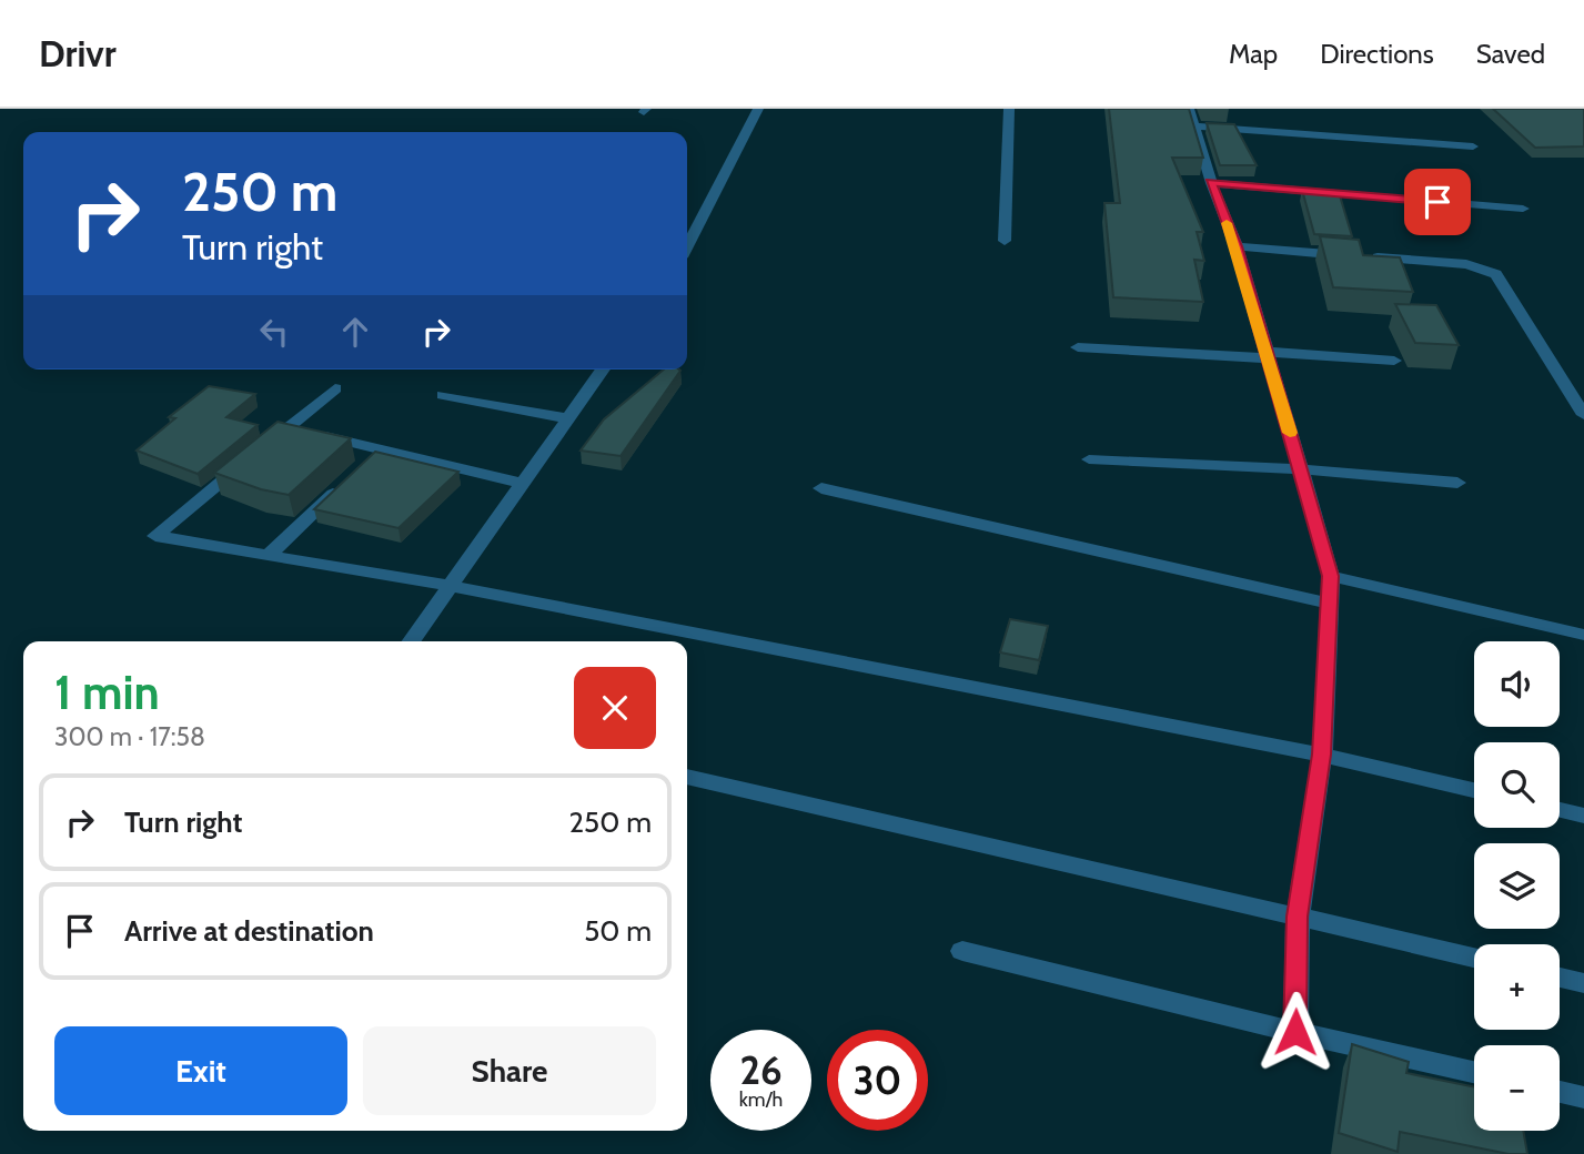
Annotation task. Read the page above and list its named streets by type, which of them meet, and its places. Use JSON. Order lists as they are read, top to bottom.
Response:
{
  "page": {
    "header": "Drivr",
    "nav": ["Map", "Directions", "Saved"],
    "turn": ["250 m", "Turn right"],
    "map_buttons": ["+", "−"],
    "heading": ["1 min", "300 m · 17:58"],
    "list": [
      {
        "name": "Turn right",
        "value": "250 m"
      },
      {
        "name": "Arrive at destination",
        "value": "50 m"
      }
    ],
    "buttons": ["Exit", "Share"],
    "speed": "26 km/h",
    "limit": "30"
  }
}
